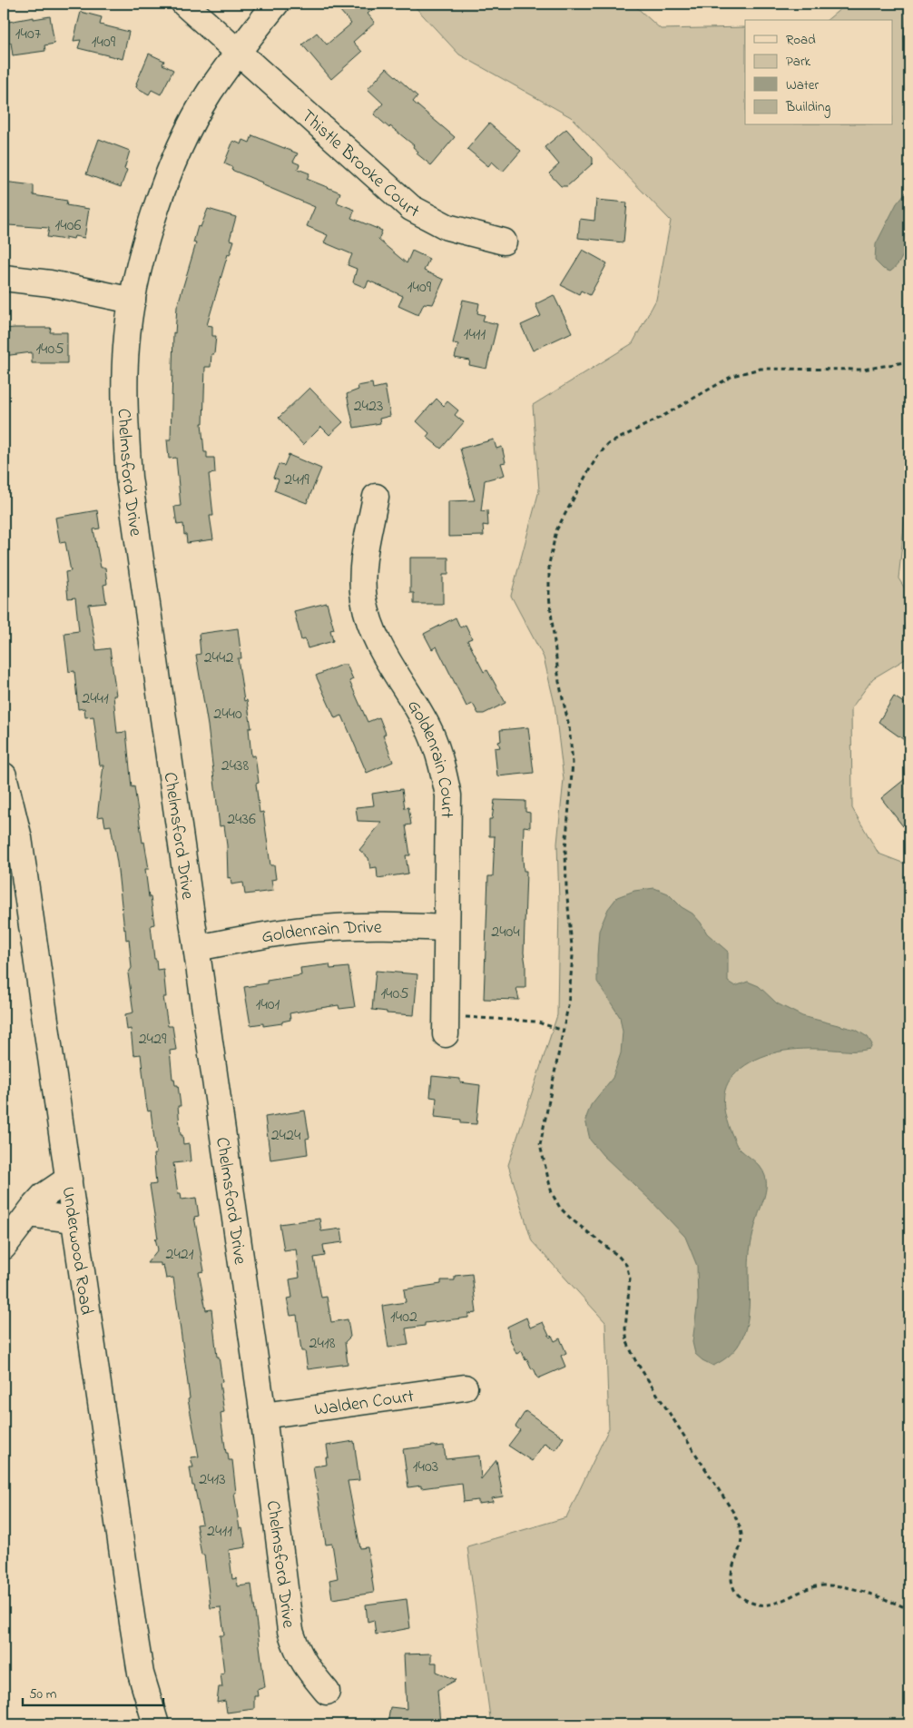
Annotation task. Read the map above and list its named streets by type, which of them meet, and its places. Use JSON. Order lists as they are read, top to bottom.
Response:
{
  "streets": {
    "street": [
      "Thistle Brooke Court",
      "Chelmsford Drive",
      "Goldenrain Court",
      "Goldenrain Drive",
      "Underwood Road",
      "Walden Court"
    ]
  },
  "crossings": [
    ["Thistle Brooke Court", "Chelmsford Drive"],
    ["Chelmsford Drive", "Goldenrain Drive"],
    ["Chelmsford Drive", "Walden Court"],
    ["Goldenrain Court", "Goldenrain Drive"]
  ],
  "house_numbers": [
    "1407",
    "1409",
    "1406",
    "1409",
    "1411",
    "1405",
    "2423",
    "2419",
    "2442",
    "2441",
    "2440",
    "2438",
    "2436",
    "2404",
    "1405",
    "1401",
    "2429",
    "2424",
    "2421",
    "1402",
    "2418",
    "1403",
    "2413",
    "2411"
  ],
  "legend": [
    "Road",
    "Park",
    "Water",
    "Building"
  ],
  "scale_bar": "50 m"
}
